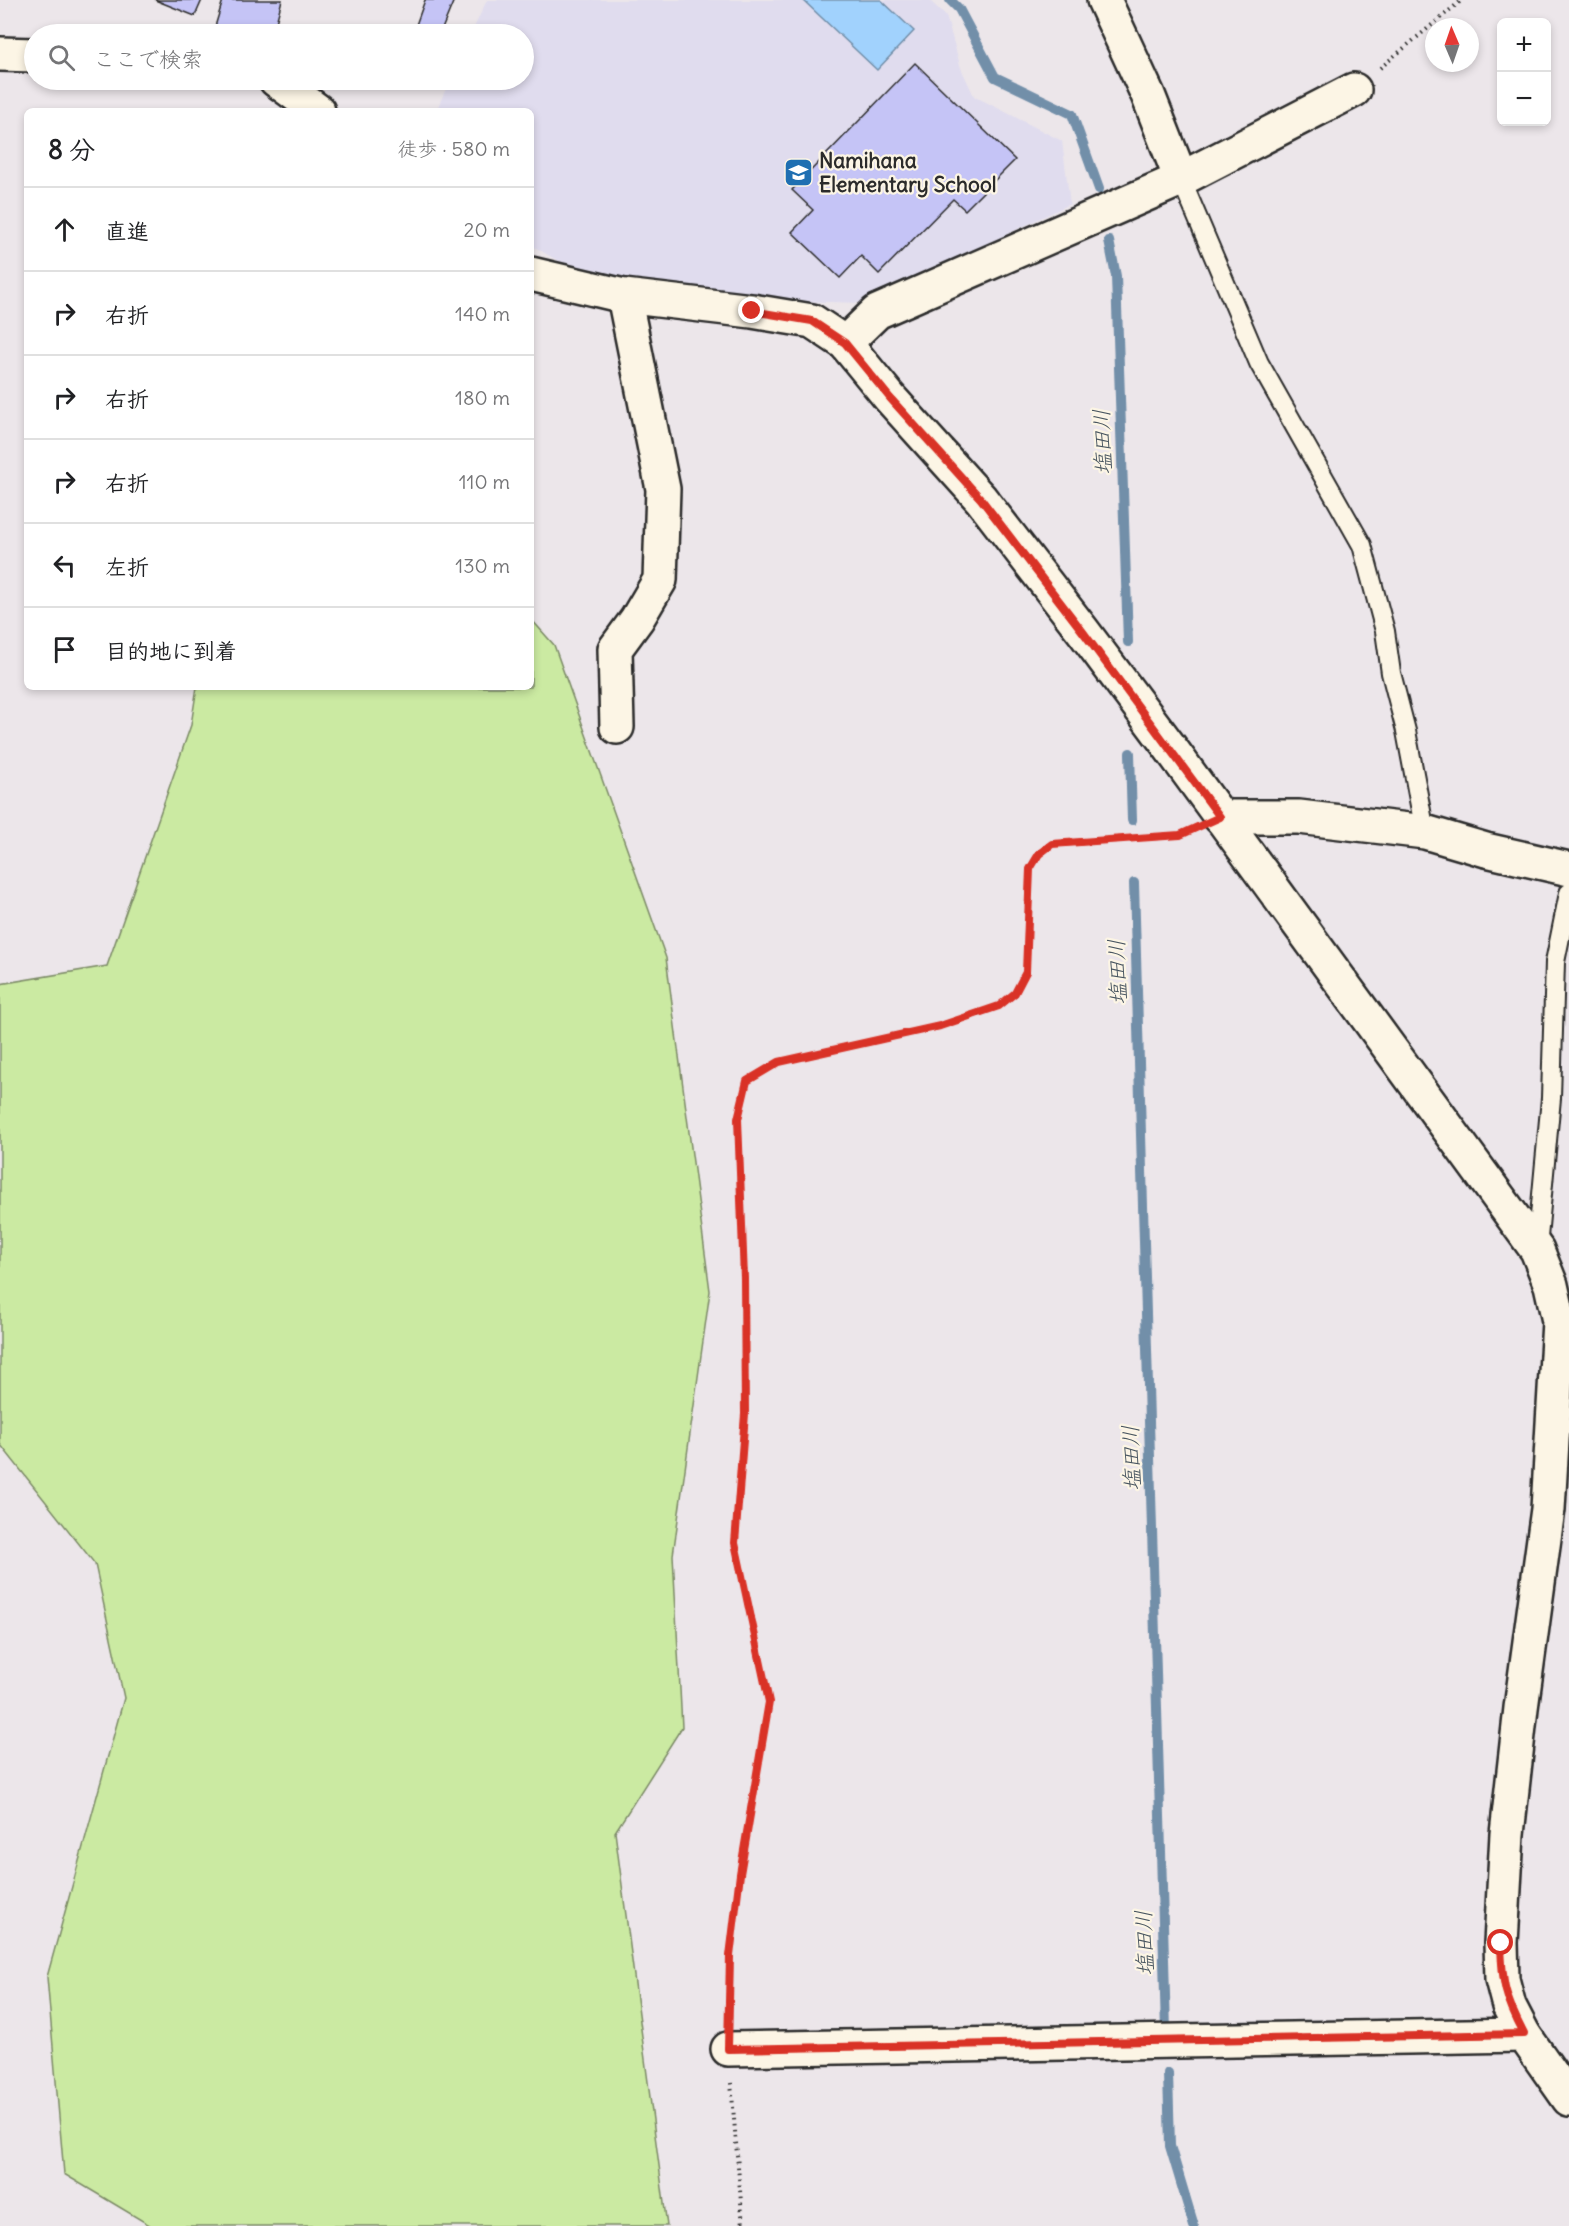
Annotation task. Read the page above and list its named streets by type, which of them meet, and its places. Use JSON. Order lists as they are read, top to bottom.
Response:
{
  "water": ["塩田川"],
  "places": {
    "school or university": ["Namihana Elementary School"]
  },
  "north": "top",
  "page": {
    "map_buttons": ["+", "−"],
    "search": "ここで検索",
    "heading": ["8 分", "徒歩 · 580 m"],
    "list": [
      ["直進", "20 m"],
      ["右折", "140 m"],
      ["右折", "180 m"],
      ["右折", "110 m"],
      ["左折", "130 m"],
      "目的地に到着"
    ]
  }
}
